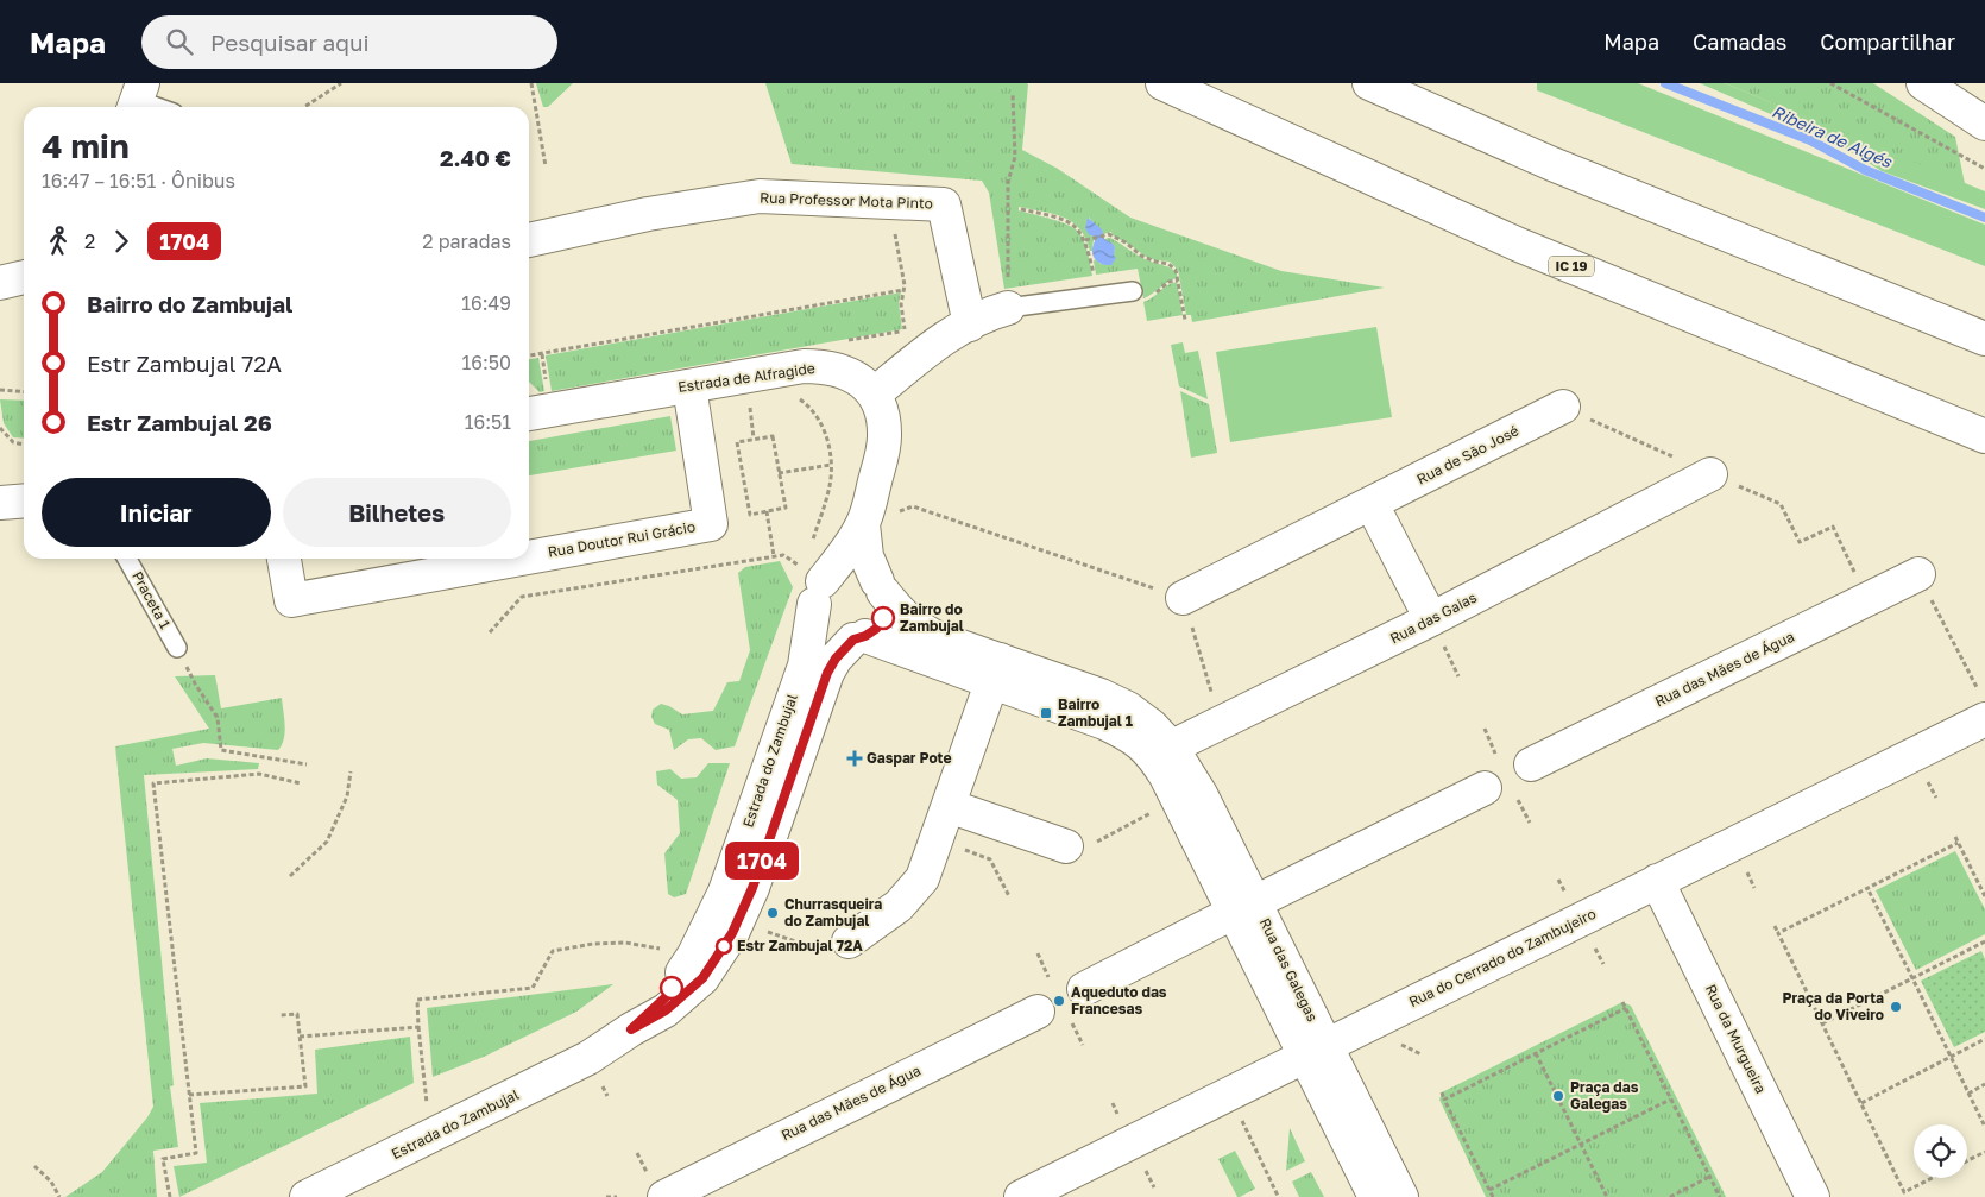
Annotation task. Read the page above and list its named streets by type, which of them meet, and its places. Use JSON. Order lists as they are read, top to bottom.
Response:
{
  "streets": {
    "main road": [
      "Rua Professor Mota Pinto",
      "IC 19",
      "Estrada de Alfragide",
      "Rua de São José",
      "Rua Doutor Rui Grácio",
      "Rua das Gaias",
      "Rua das Mães de Água",
      "Estrada do Zambujal",
      "Rua do Cerrado do Zambujeiro",
      "Rua das Galegas",
      "Rua da Murgueira"
    ],
    "lane": ["Praceta 1"]
  },
  "crossings": [
    ["Estrada de Alfragide", "Rua Doutor Rui Grácio"],
    ["Estrada de Alfragide", "Estrada do Zambujal"],
    ["Rua das Gaias", "Rua das Galegas"],
    ["Rua do Cerrado do Zambujeiro", "Rua das Galegas"],
    ["Rua do Cerrado do Zambujeiro", "Rua da Murgueira"]
  ],
  "water": ["Ribeira de Algés"],
  "places": {
    "other": [
      "Bairro do Zambujal",
      "Churrasqueira do Zambujal",
      "Estr Zambujal 72A",
      "Aqueduto das Francesas",
      "Praça da Porta do Viveiro",
      "Praça das Galegas"
    ],
    "transit": ["Bairro Zambujal 1"],
    "health": ["Gaspar Pote"]
  },
  "lines": ["bus line 1704"],
  "page": {
    "header": "Mapa",
    "search": "Pesquisar aqui",
    "nav": ["Mapa", "Camadas", "Compartilhar"],
    "on_map": "1704",
    "heading": ["4 min", "16:47 – 16:51 · Ônibus", "2.40 €"],
    "legs": ["2", "1704", "2 paradas"],
    "list": [
      {
        "name": "Bairro do Zambujal",
        "value": "16:49"
      },
      {
        "name": "Estr Zambujal 72A",
        "value": "16:50"
      },
      {
        "name": "Estr Zambujal 26",
        "value": "16:51"
      }
    ],
    "buttons": ["Iniciar", "Bilhetes"]
  }
}
